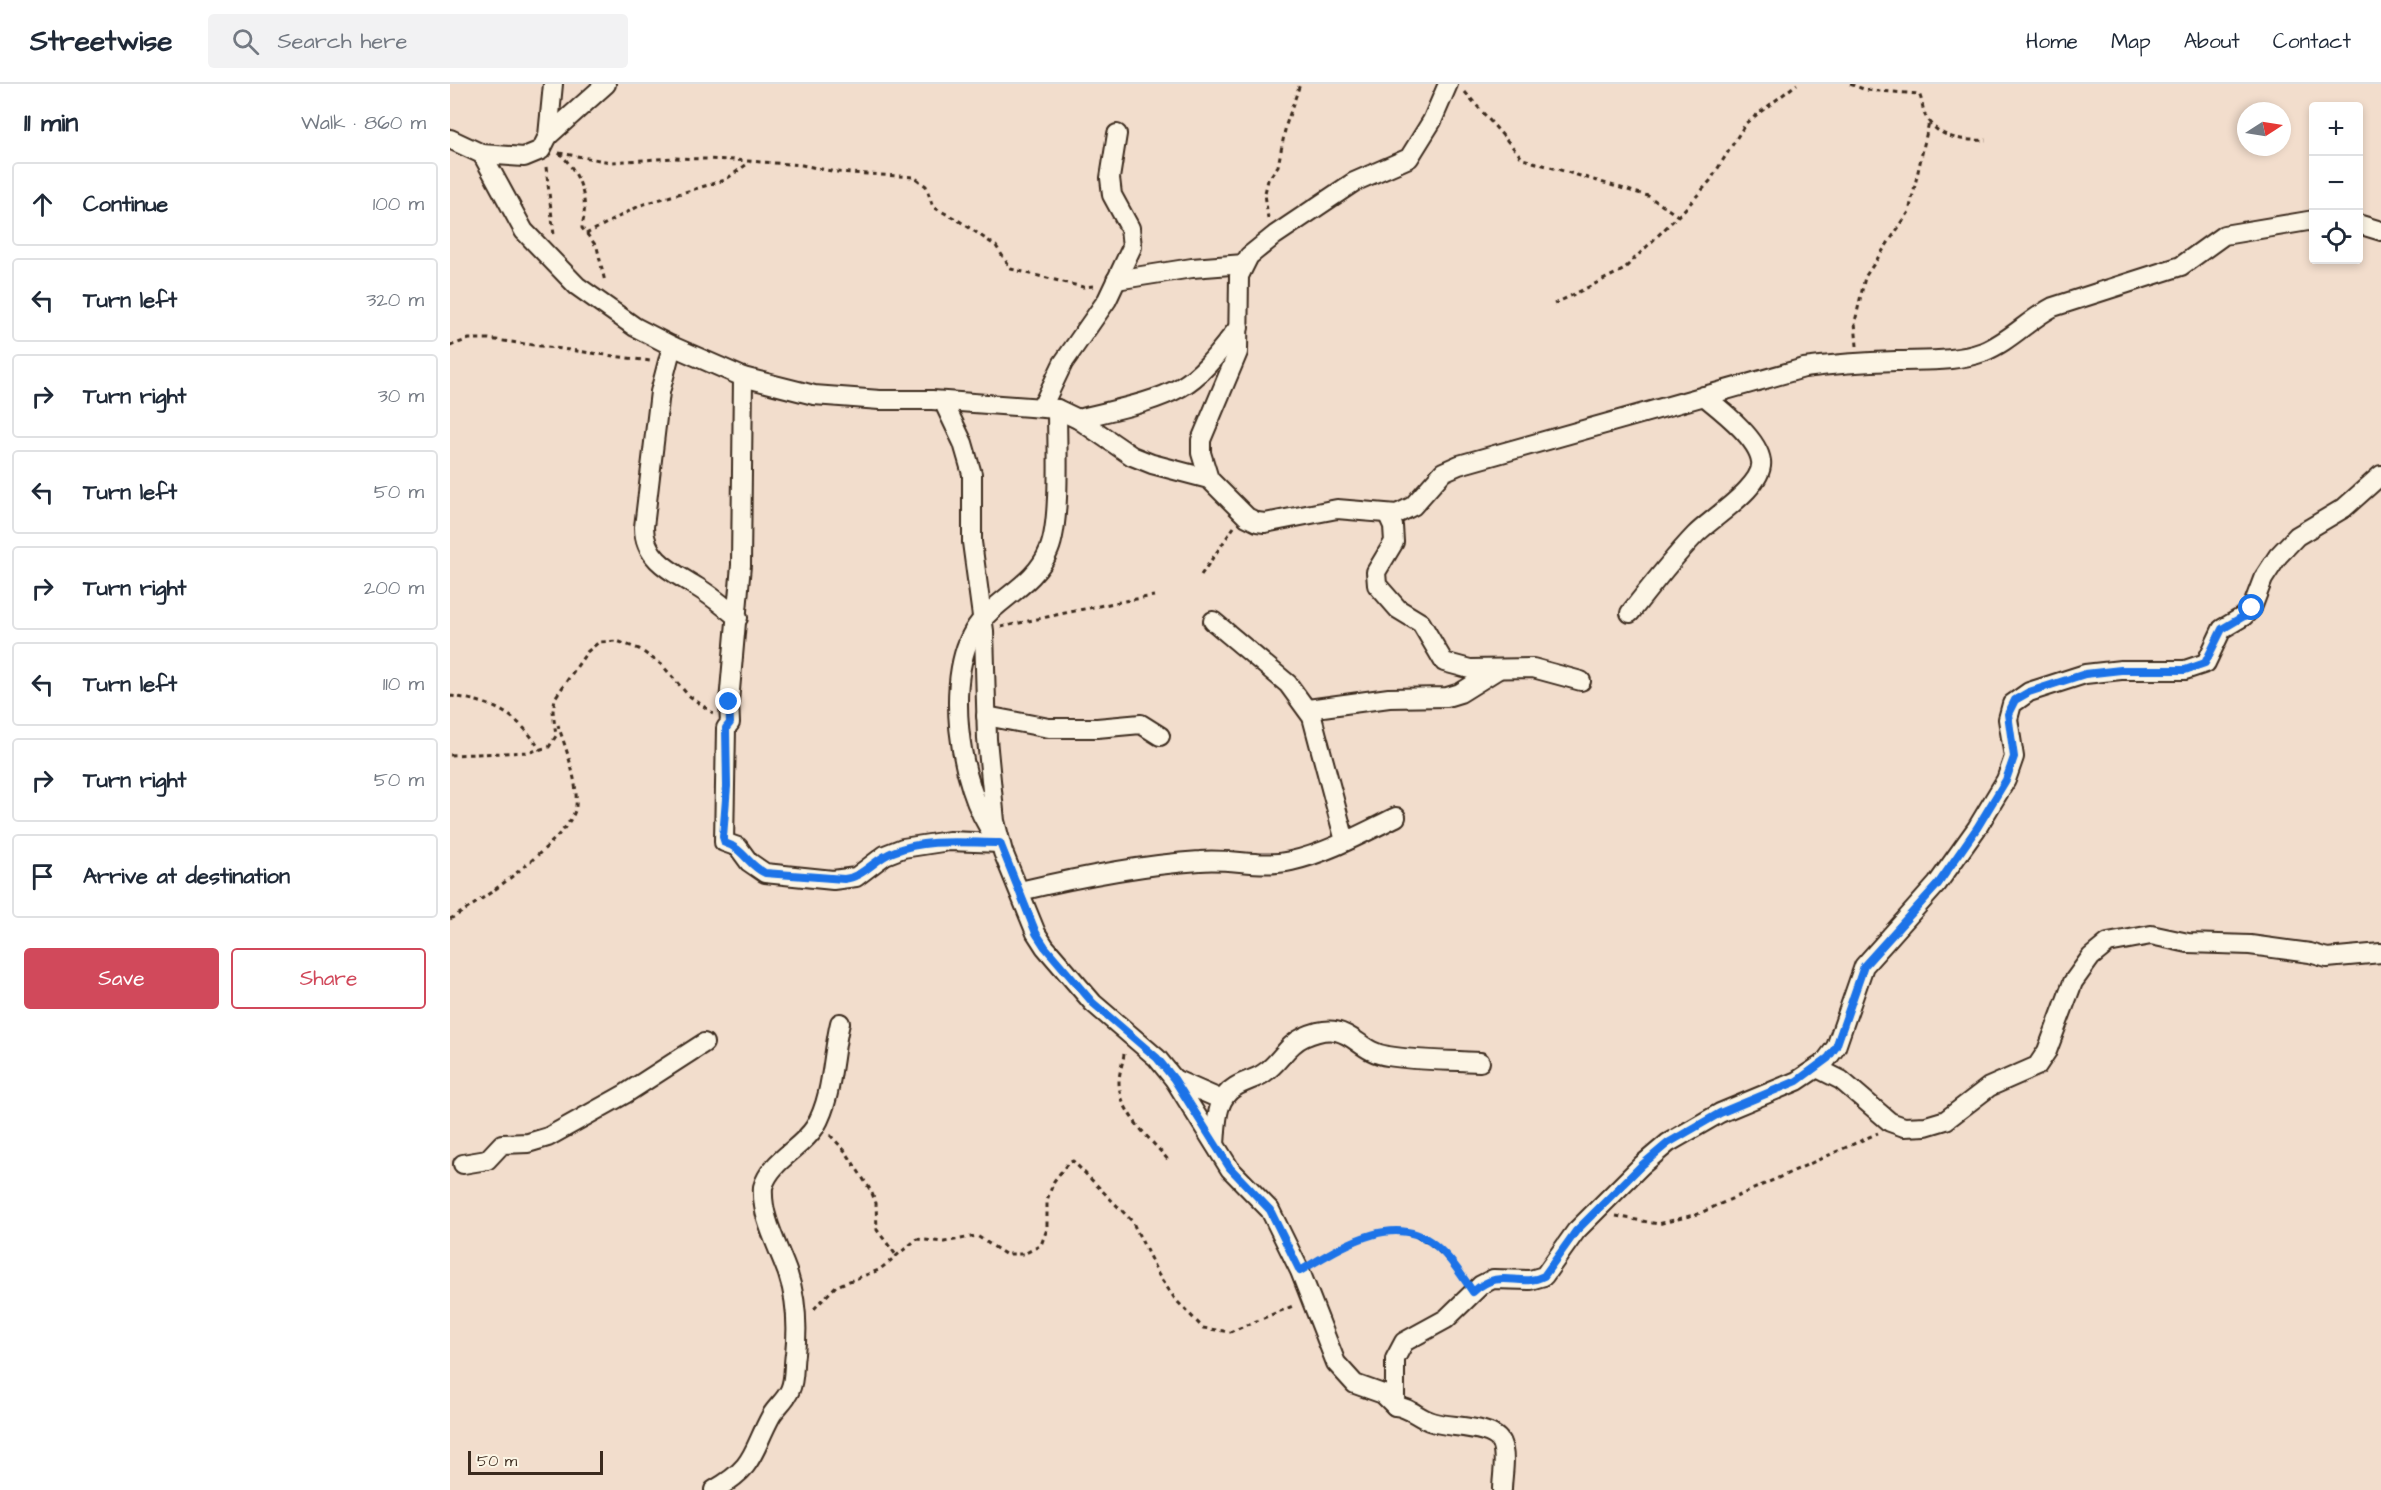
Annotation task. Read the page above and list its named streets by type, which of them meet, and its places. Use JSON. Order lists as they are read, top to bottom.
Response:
{
  "scale_bar": "50 m",
  "north": "right",
  "page": {
    "header": "Streetwise",
    "search": "Search here",
    "nav": [
      "Home",
      "Map",
      "About",
      "Contact"
    ],
    "heading": ["11 min", "Walk · 860 m"],
    "map_buttons": ["+", "−"],
    "list": [
      ["Continue", "100 m"],
      ["Turn left", "320 m"],
      ["Turn right", "30 m"],
      ["Turn left", "50 m"],
      ["Turn right", "200 m"],
      ["Turn left", "110 m"],
      ["Turn right", "50 m"],
      "Arrive at destination"
    ],
    "buttons": ["Save", "Share"],
    "scale": "50 m"
  }
}
